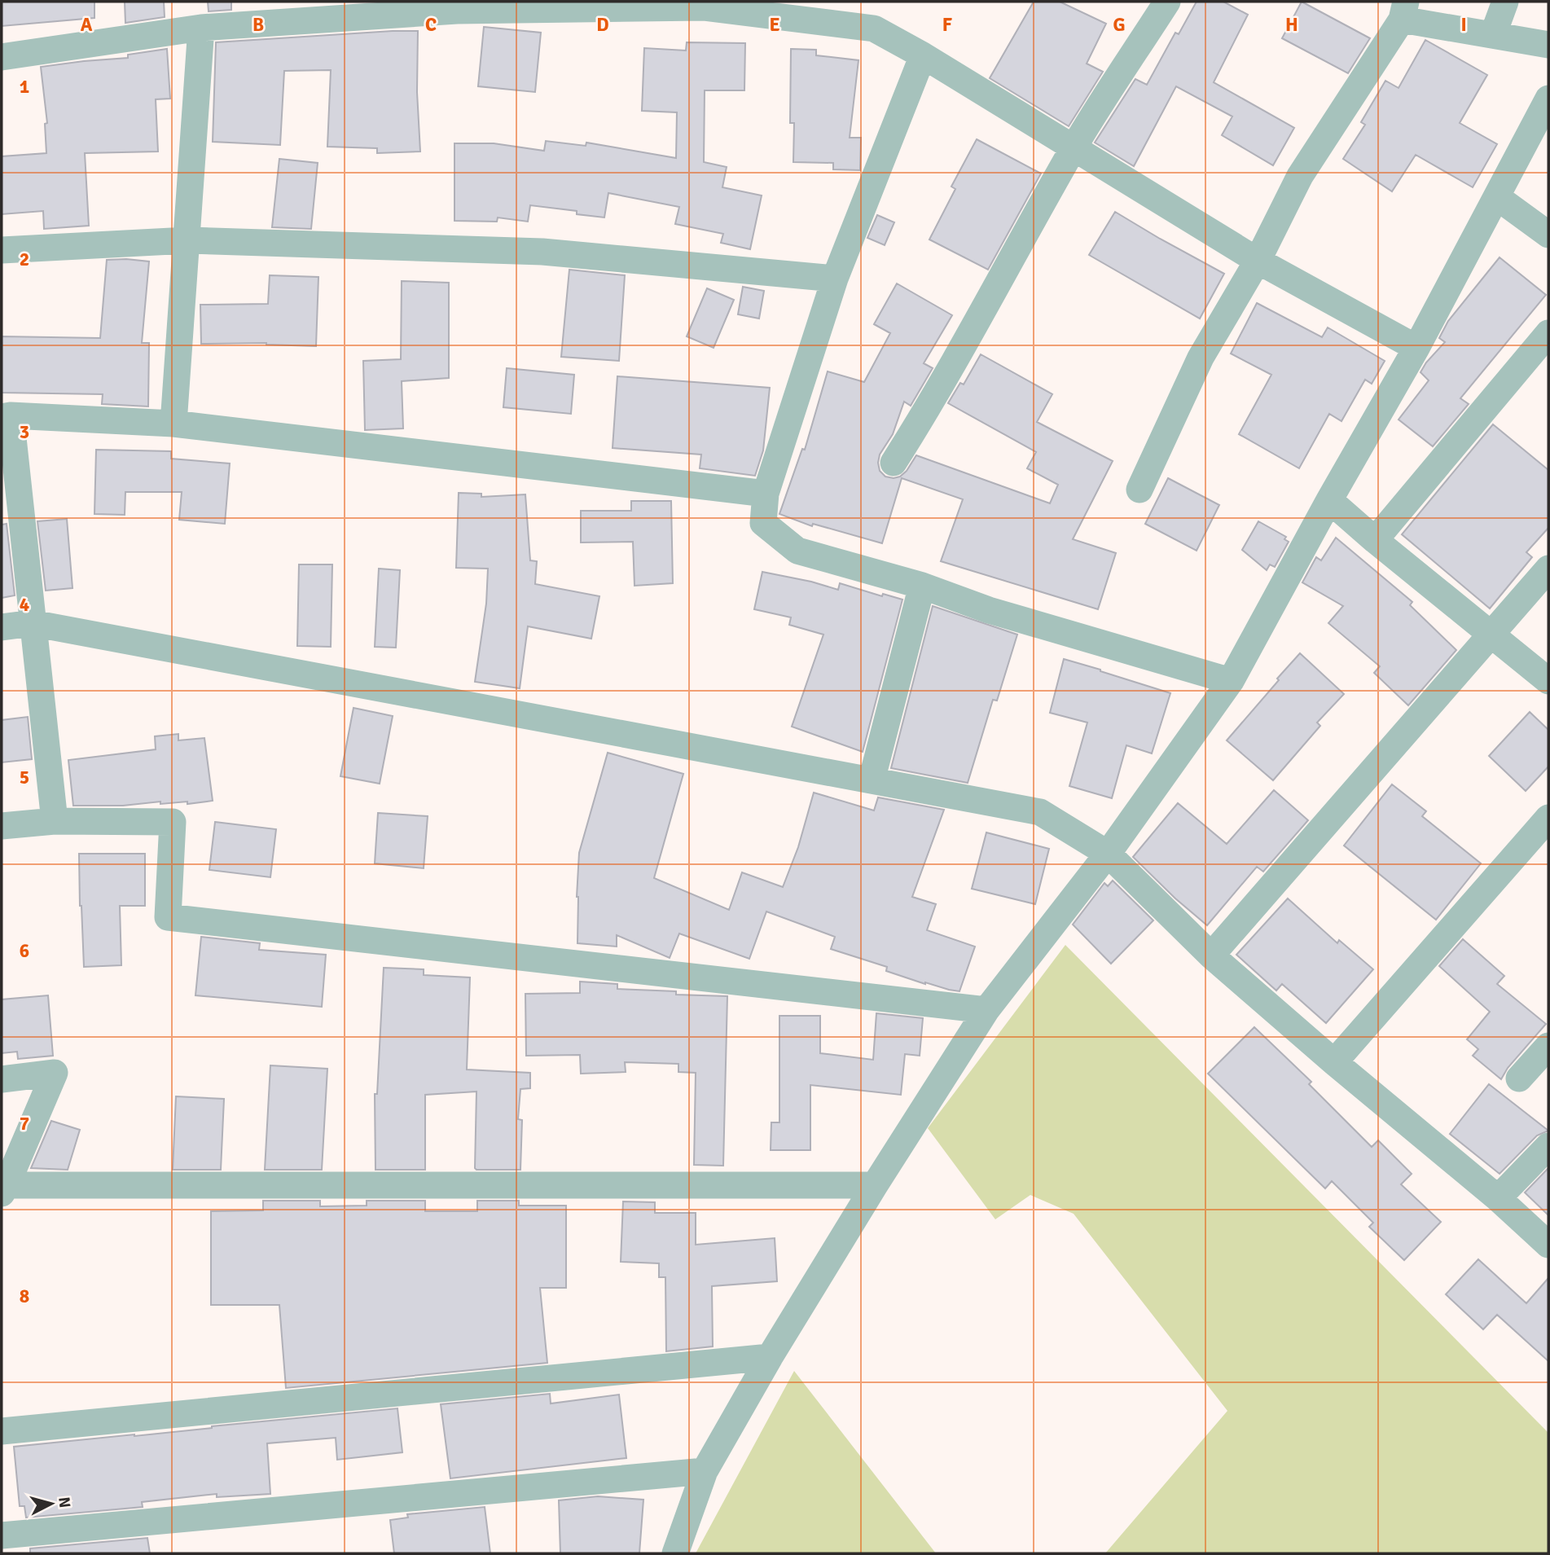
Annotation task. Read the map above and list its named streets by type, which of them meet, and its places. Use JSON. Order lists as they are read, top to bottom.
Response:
{
  "north": "right",
  "grid": {
    "columns": [
      "A",
      "B",
      "C",
      "D",
      "E",
      "F",
      "G",
      "H",
      "I"
    ],
    "rows": [
      "1",
      "2",
      "3",
      "4",
      "5",
      "6",
      "7",
      "8"
    ]
  }
}
